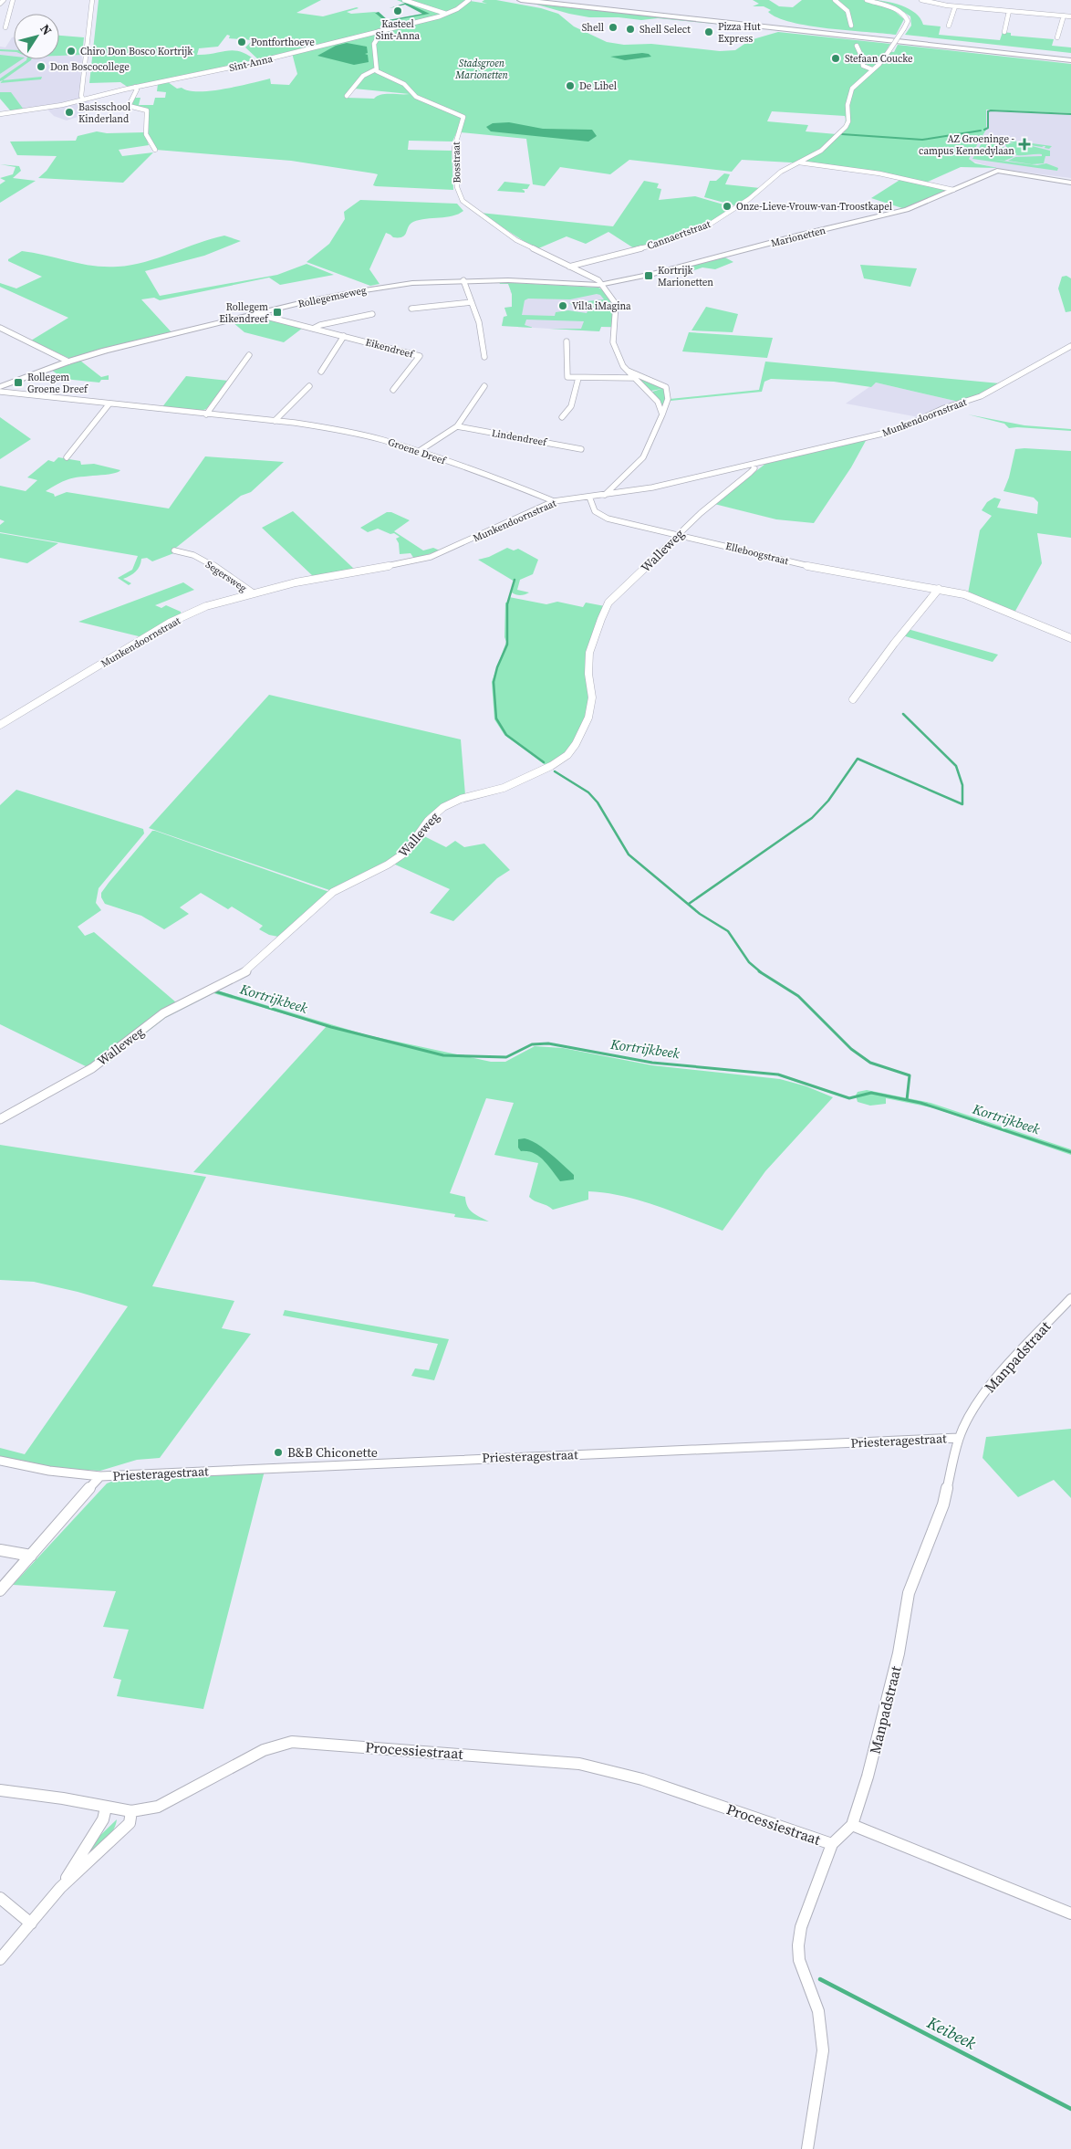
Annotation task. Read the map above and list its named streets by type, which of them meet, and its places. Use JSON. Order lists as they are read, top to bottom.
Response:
{
  "streets": {
    "street": [
      "Sint-Anna",
      "Bosstraat",
      "Cannaertstraat",
      "Marionetten",
      "Rollegemseweg",
      "Eikendreef",
      "Munkendoornstraat",
      "Lindendreef",
      "Groene Dreef",
      "Walleweg",
      "Elleboogstraat",
      "Segersweg",
      "Manpadstraat",
      "Priesteragestraat",
      "Processiestraat"
    ]
  },
  "crossings": [
    ["Bosstraat", "Cannaertstraat"],
    ["Bosstraat", "Marionetten"],
    ["Bosstraat", "Rollegemseweg"],
    ["Marionetten", "Rollegemseweg"],
    ["Rollegemseweg", "Eikendreef"],
    ["Rollegemseweg", "Groene Dreef"],
    ["Munkendoornstraat", "Groene Dreef"],
    ["Munkendoornstraat", "Walleweg"],
    ["Munkendoornstraat", "Elleboogstraat"],
    ["Munkendoornstraat", "Segersweg"],
    ["Walleweg", "Elleboogstraat"],
    ["Manpadstraat", "Priesteragestraat"],
    ["Manpadstraat", "Processiestraat"]
  ],
  "water": ["Kortrijkbeek", "Keibeek"],
  "parks": ["Stadsgroen Marionetten"],
  "places": {
    "other": [
      "Kasteel Sint-Anna",
      "Shell",
      "Shell Select",
      "Pizza Hut Express",
      "Pontforthoeve",
      "Chiro Don Bosco Kortrijk",
      "Stefaan Coucke",
      "Don Boscocollege",
      "De Libel",
      "Basisschool Kinderland",
      "Onze-Lieve-Vrouw-van-Troostkapel",
      "Vil!a iMagina",
      "B&B Chiconette"
    ],
    "health": ["AZ Groeninge - campus Kennedylaan"],
    "transit": ["Kortrijk Marionetten", "Rollegem Eikendreef", "Rollegem Groene Dreef"]
  },
  "north": "top right"
}
